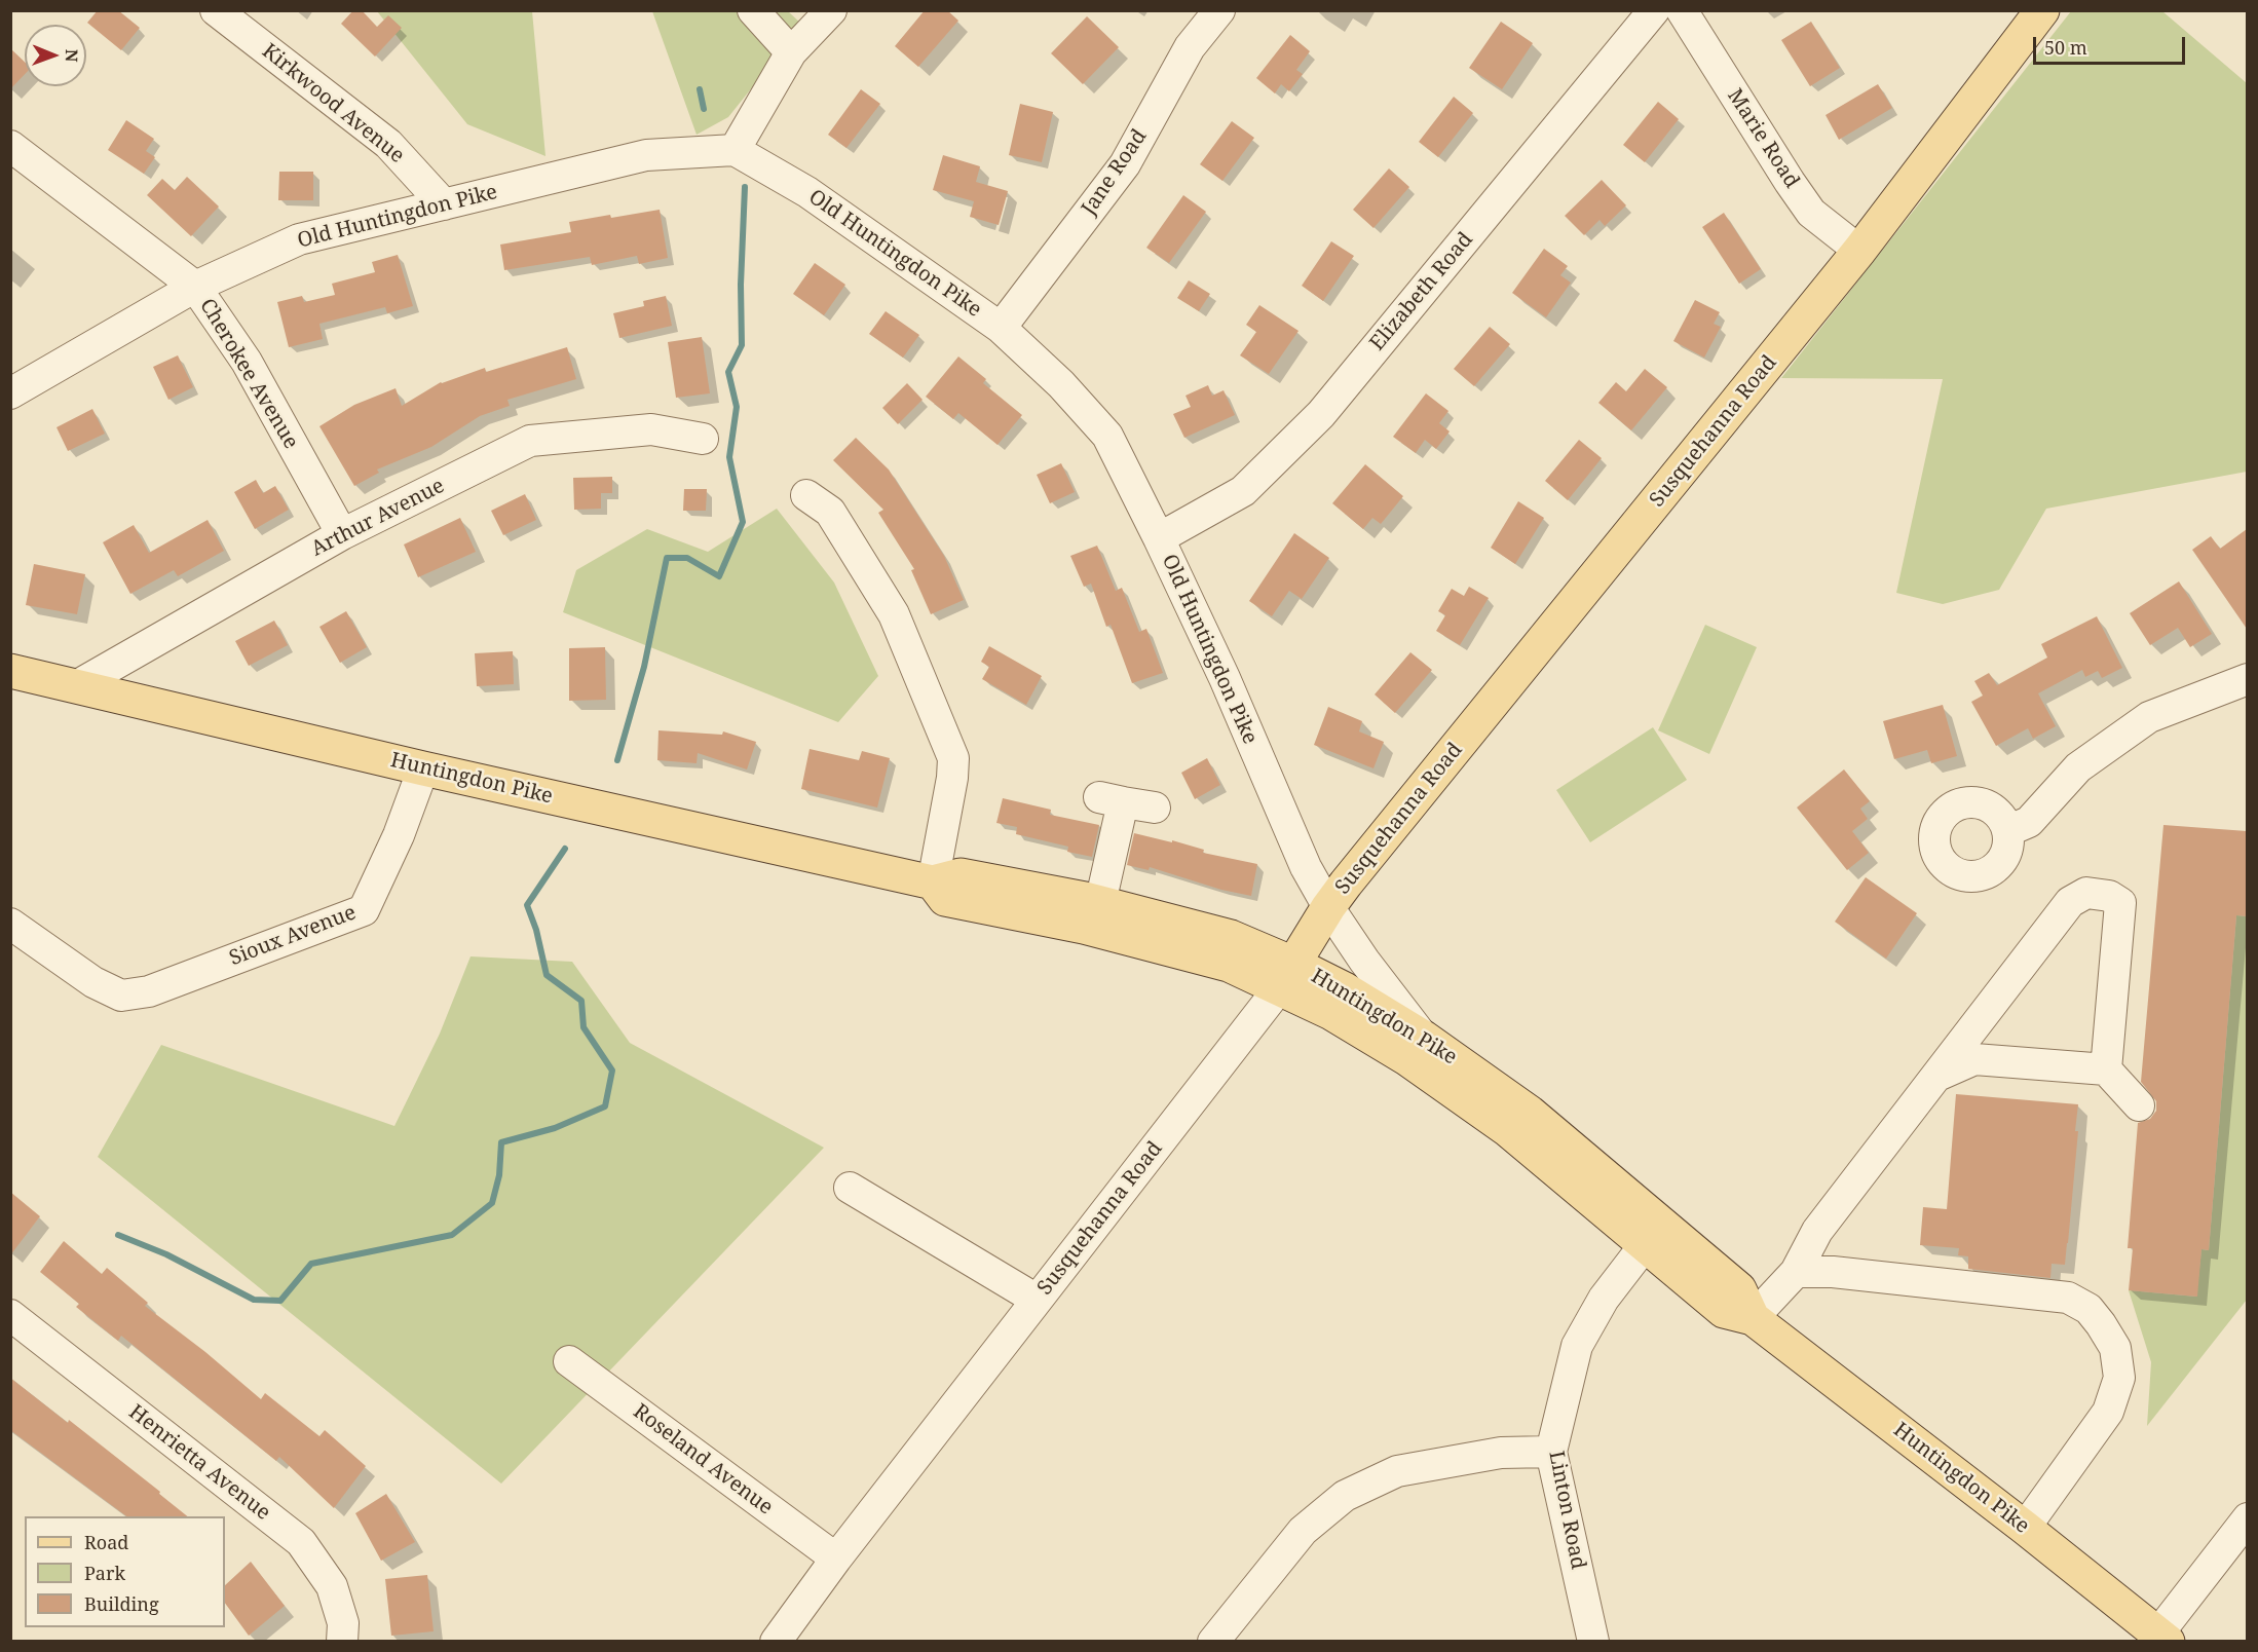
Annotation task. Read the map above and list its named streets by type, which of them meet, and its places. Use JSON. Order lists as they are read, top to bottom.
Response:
{
  "streets": {
    "main road": ["Susquehanna Road", "Huntingdon Pike"],
    "street": [
      "Kirkwood Avenue",
      "Marie Road",
      "Jane Road",
      "Old Huntingdon Pike",
      "Elizabeth Road",
      "Cherokee Avenue",
      "Arthur Avenue",
      "Sioux Avenue",
      "Roseland Avenue",
      "Henrietta Avenue",
      "Linton Road"
    ]
  },
  "crossings": [
    ["Kirkwood Avenue", "Old Huntingdon Pike"],
    ["Marie Road", "Susquehanna Road"],
    ["Jane Road", "Old Huntingdon Pike"],
    ["Old Huntingdon Pike", "Elizabeth Road"],
    ["Old Huntingdon Pike", "Cherokee Avenue"],
    ["Old Huntingdon Pike", "Susquehanna Road"],
    ["Old Huntingdon Pike", "Huntingdon Pike"],
    ["Cherokee Avenue", "Arthur Avenue"],
    ["Susquehanna Road", "Huntingdon Pike"],
    ["Susquehanna Road", "Roseland Avenue"],
    ["Arthur Avenue", "Huntingdon Pike"],
    ["Huntingdon Pike", "Sioux Avenue"],
    ["Huntingdon Pike", "Linton Road"]
  ],
  "legend": ["Road", "Park", "Building"],
  "scale_bar": "50 m",
  "north": "right"
}
